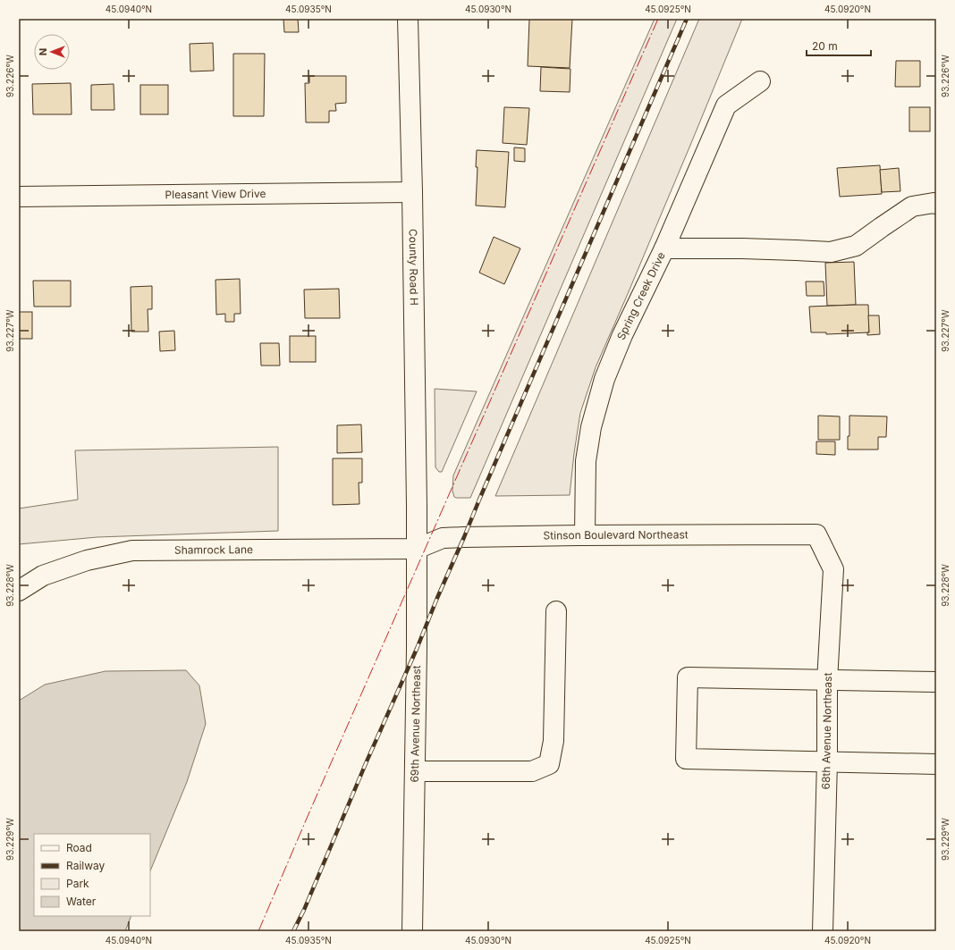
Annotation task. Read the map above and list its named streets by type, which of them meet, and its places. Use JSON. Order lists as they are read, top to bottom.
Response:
{
  "streets": {
    "street": [
      "Pleasant View Drive",
      "County Road H",
      "Spring Creek Drive",
      "Stinson Boulevard Northeast",
      "Shamrock Lane",
      "69th Avenue Northeast",
      "68th Avenue Northeast"
    ]
  },
  "crossings": [
    ["Pleasant View Drive", "County Road H"],
    ["County Road H", "69th Avenue Northeast"],
    ["Spring Creek Drive", "Stinson Boulevard Northeast"],
    ["Stinson Boulevard Northeast", "Shamrock Lane"],
    ["Stinson Boulevard Northeast", "69th Avenue Northeast"],
    ["Stinson Boulevard Northeast", "68th Avenue Northeast"],
    ["Shamrock Lane", "69th Avenue Northeast"]
  ],
  "legend": [
    "Road",
    "Railway",
    "Park",
    "Water"
  ],
  "scale_bar": "20 m",
  "north": "left",
  "coordinates": [
    "45.0940°N",
    "45.0935°N",
    "45.0930°N",
    "45.0925°N",
    "45.0920°N",
    "93.226°W",
    "93.227°W",
    "93.228°W",
    "93.229°W"
  ]
}
